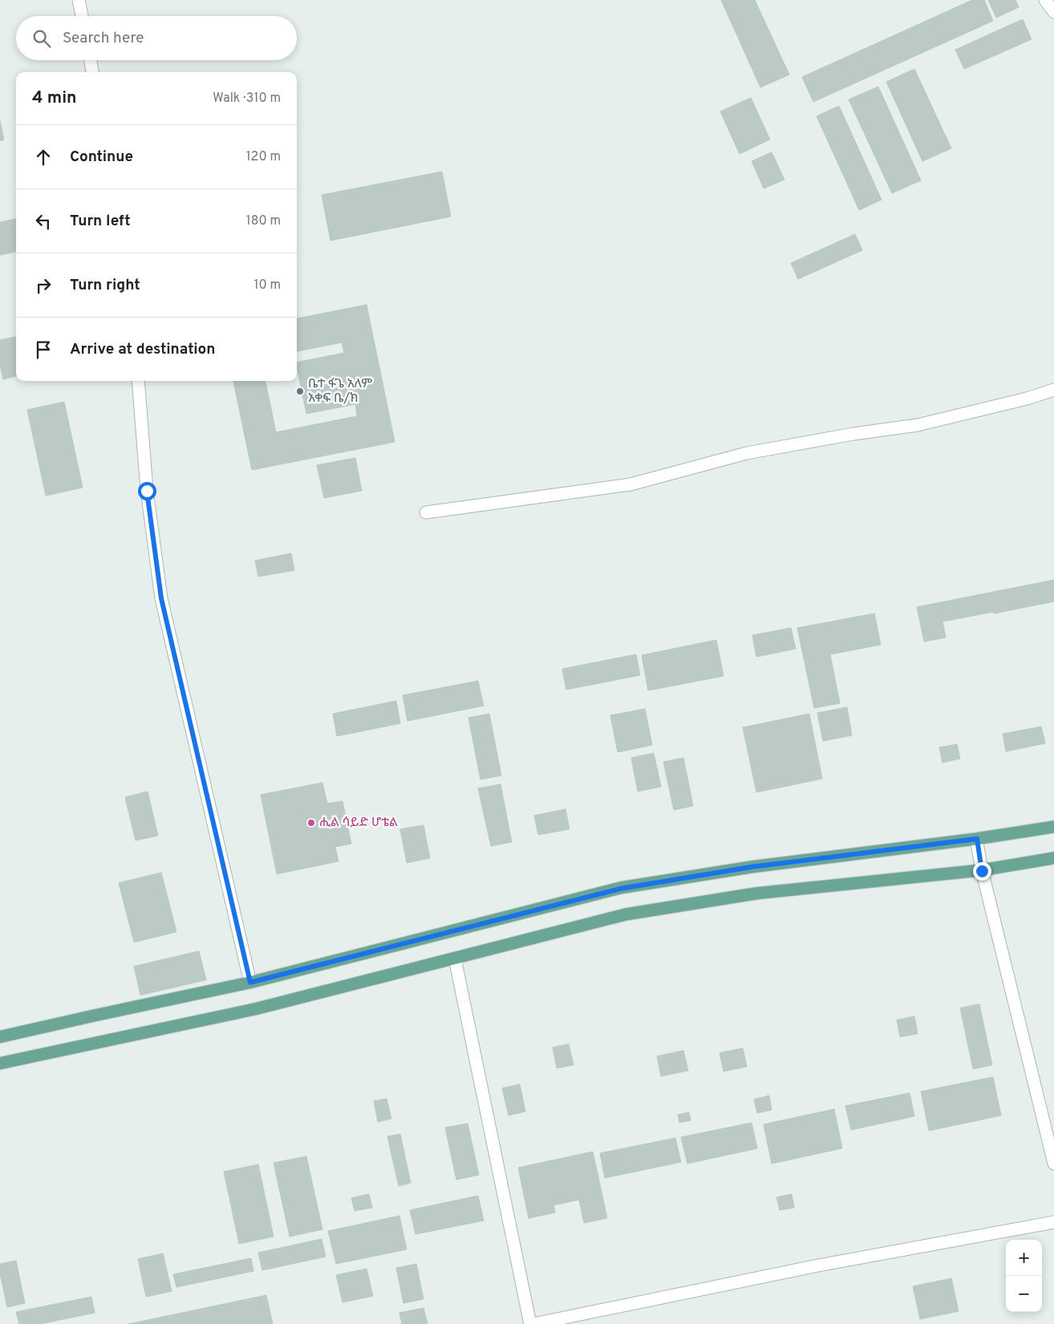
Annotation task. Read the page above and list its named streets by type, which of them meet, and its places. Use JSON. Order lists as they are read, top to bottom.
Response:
{
  "places": ["ቤተ ፋጌ አለም አቀፍ ቤ/ክ", "ሒል ሳይድ ሆቴል"],
  "page": {
    "search": "Search here",
    "heading": ["4 min", "Walk · 310 m"],
    "list": [
      ["Continue", "120 m"],
      ["Turn left", "180 m"],
      ["Turn right", "10 m"],
      "Arrive at destination"
    ],
    "map_buttons": ["+", "−"]
  }
}
